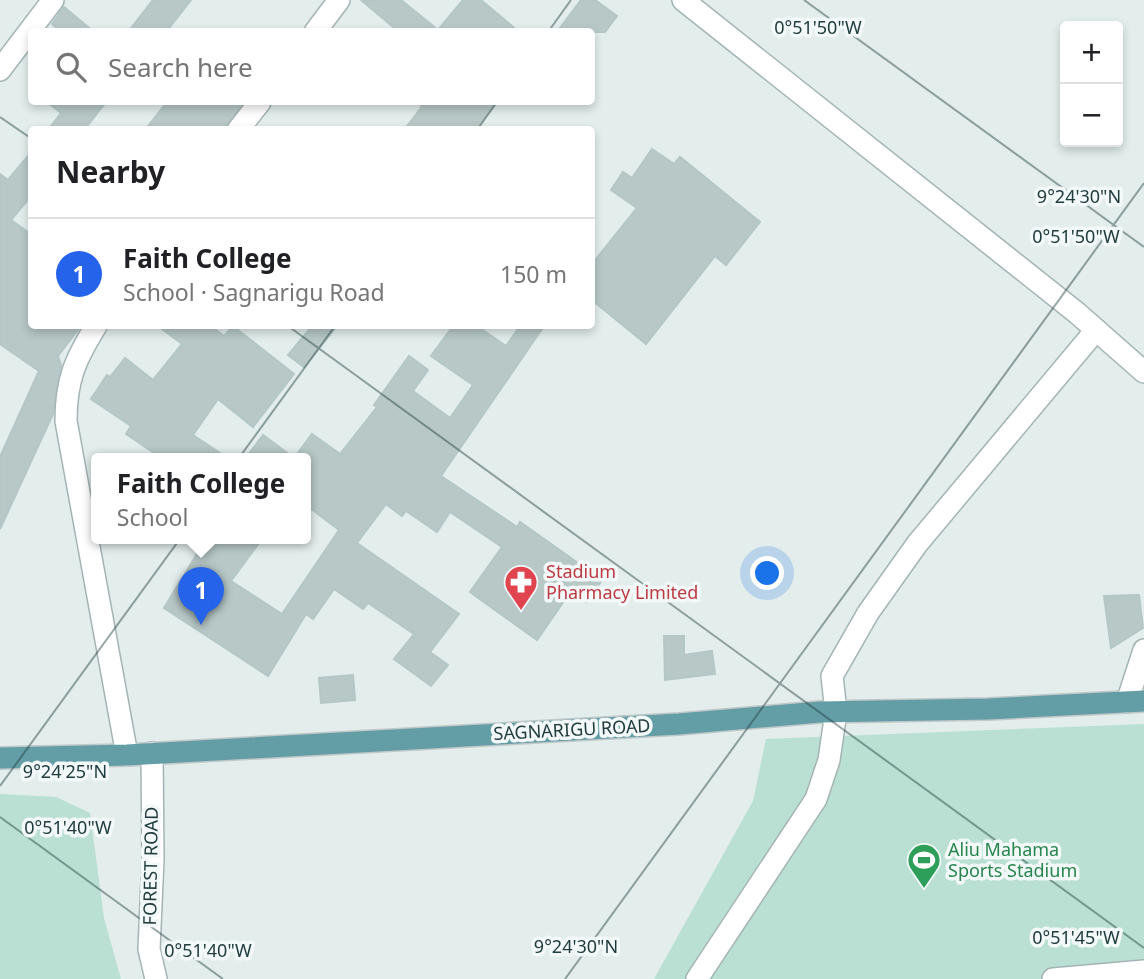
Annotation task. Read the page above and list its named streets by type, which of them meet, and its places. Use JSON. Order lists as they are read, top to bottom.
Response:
{
  "streets": {
    "main road": ["SAGNARIGU ROAD"],
    "street": ["FOREST ROAD"]
  },
  "crossings": [
    ["SAGNARIGU ROAD", "FOREST ROAD"]
  ],
  "places": {
    "pharmacy": ["Stadium Pharmacy Limited"],
    "sports": ["Aliu Mahama Sports Stadium"]
  },
  "page": {
    "map_buttons": ["+", "−"],
    "search": "Search here",
    "heading": "Nearby",
    "list": [
      {
        "mark": "1",
        "name": "Faith College",
        "note": "School · Sagnarigu Road",
        "value": "150 m"
      }
    ],
    "popup": ["Faith College", "School"],
    "pins": "1"
  },
  "coordinates": [
    "0°51'50\"W",
    "9°24'30\"N",
    "9°24'25\"N",
    "0°51'40\"W",
    "0°51'45\"W"
  ]
}
